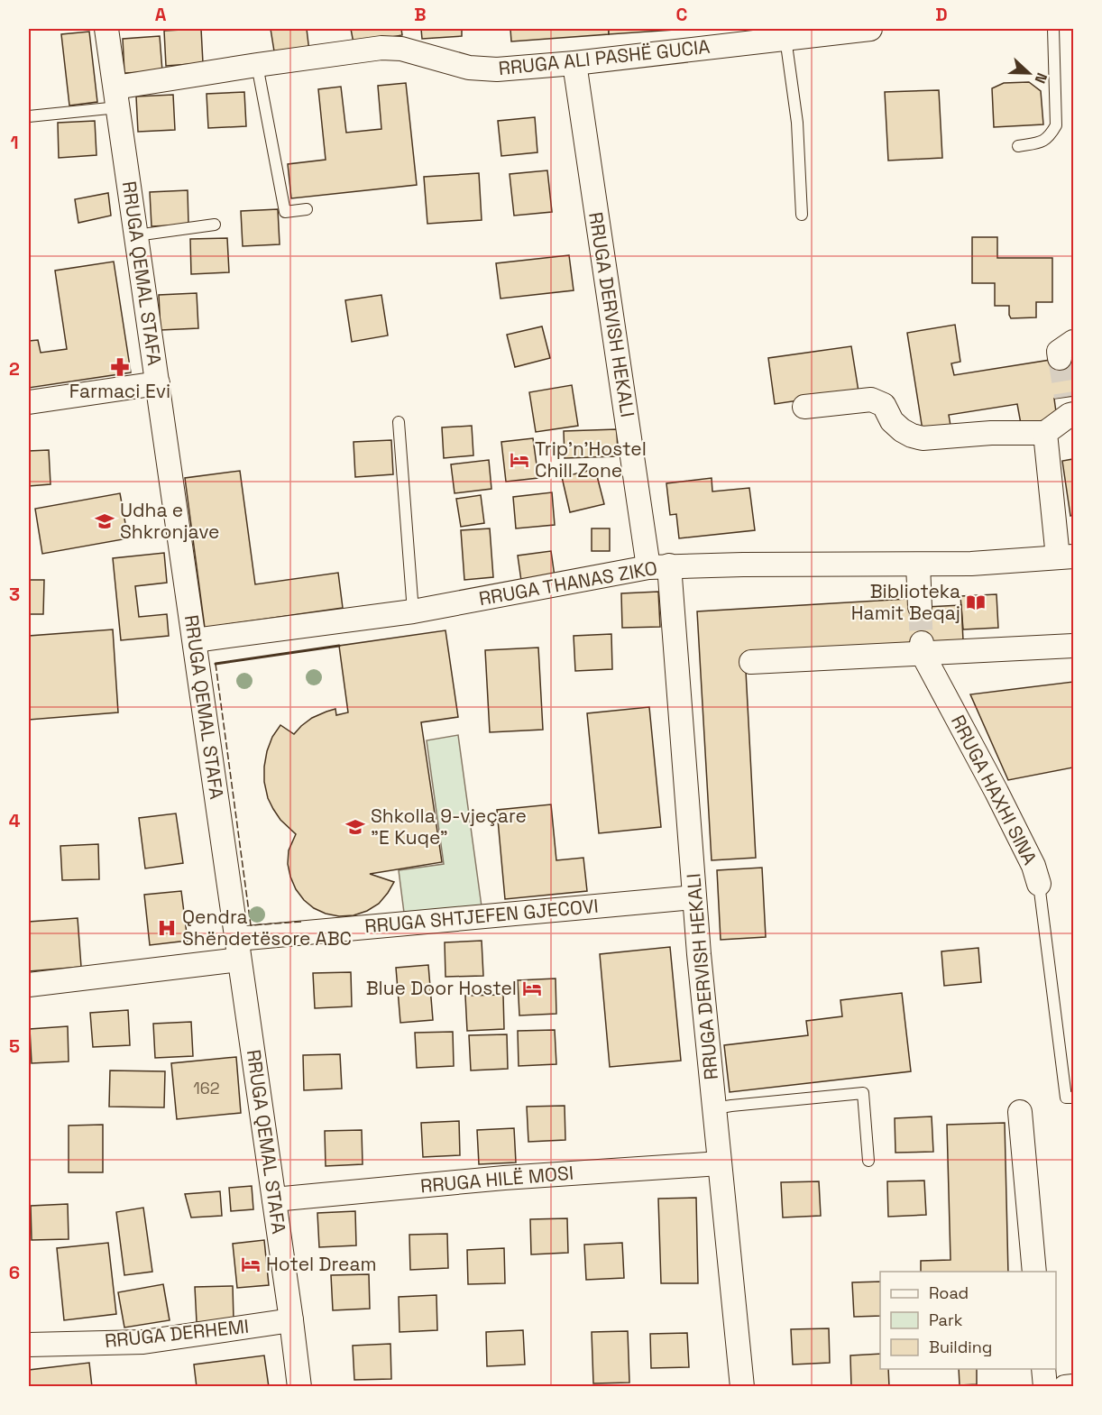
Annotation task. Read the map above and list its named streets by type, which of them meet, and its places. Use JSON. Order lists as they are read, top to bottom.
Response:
{
  "streets": {
    "street": [
      "RRUGA ALI PASHË GUCIA",
      "RRUGA QEMAL STAFA",
      "RRUGA DERVISH HEKALI",
      "RRUGA THANAS ZIKO",
      "RRUGA HAXHI SINA",
      "RRUGA SHTJEFEN GJECOVI",
      "RRUGA HILË MOSI",
      "RRUGA DERHEMI"
    ]
  },
  "crossings": [
    ["RRUGA ALI PASHË GUCIA", "RRUGA QEMAL STAFA"],
    ["RRUGA ALI PASHË GUCIA", "RRUGA DERVISH HEKALI"],
    ["RRUGA QEMAL STAFA", "RRUGA THANAS ZIKO"],
    ["RRUGA QEMAL STAFA", "RRUGA SHTJEFEN GJECOVI"],
    ["RRUGA QEMAL STAFA", "RRUGA HILË MOSI"],
    ["RRUGA QEMAL STAFA", "RRUGA DERHEMI"],
    ["RRUGA DERVISH HEKALI", "RRUGA THANAS ZIKO"],
    ["RRUGA DERVISH HEKALI", "RRUGA SHTJEFEN GJECOVI"],
    ["RRUGA DERVISH HEKALI", "RRUGA HILË MOSI"]
  ],
  "places": {
    "pharmacy": ["Farmaci Evi"],
    "hotel": ["Trip'n'Hostel Chill Zone", "Blue Door Hostel", "Hotel Dream"],
    "school or university": ["Udha e Shkronjave", "Shkolla 9-vjeçare \"E Kuqe\""],
    "library": ["Biblioteka Hamit Beqaj"],
    "hospital": ["Qendra Shëndetësore ABC"]
  },
  "house_numbers": ["162"],
  "legend": ["Road", "Park", "Building"],
  "north": "right",
  "grid": {
    "columns": [
      "A",
      "B",
      "C",
      "D"
    ],
    "rows": [
      "1",
      "2",
      "3",
      "4",
      "5",
      "6"
    ]
  }
}
